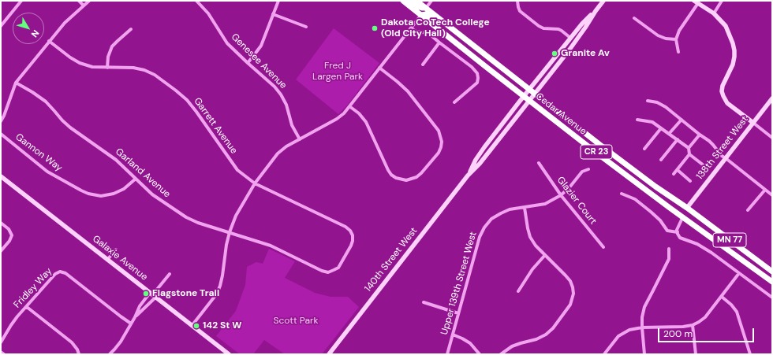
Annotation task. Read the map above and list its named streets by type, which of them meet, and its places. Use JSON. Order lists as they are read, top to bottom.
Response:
{
  "streets": {
    "highway": ["Cedar Avenue", "CR 23", "MN 77"],
    "street": [
      "Genesee Avenue",
      "Garrett Avenue",
      "138th Street West",
      "Gannon Way",
      "Garland Avenue",
      "Glazier Court",
      "Galaxie Avenue",
      "140th Street West",
      "Upper 139th Street West",
      "Fridley Way"
    ]
  },
  "crossings": [
    ["Cedar Avenue", "138th Street West"],
    ["Cedar Avenue", "140th Street West"],
    ["Garrett Avenue", "Garland Avenue"],
    ["Gannon Way", "Garland Avenue"],
    ["Glazier Court", "Upper 139th Street West"]
  ],
  "parks": ["Fred J Largen Park", "Scott Park"],
  "places": [
    "Dakota Co Tech College (Old City Hall)",
    "Granite Av",
    "Flagstone Trail",
    "142 St W"
  ],
  "scale_bar": "200 m",
  "north": "bottom right"
}
